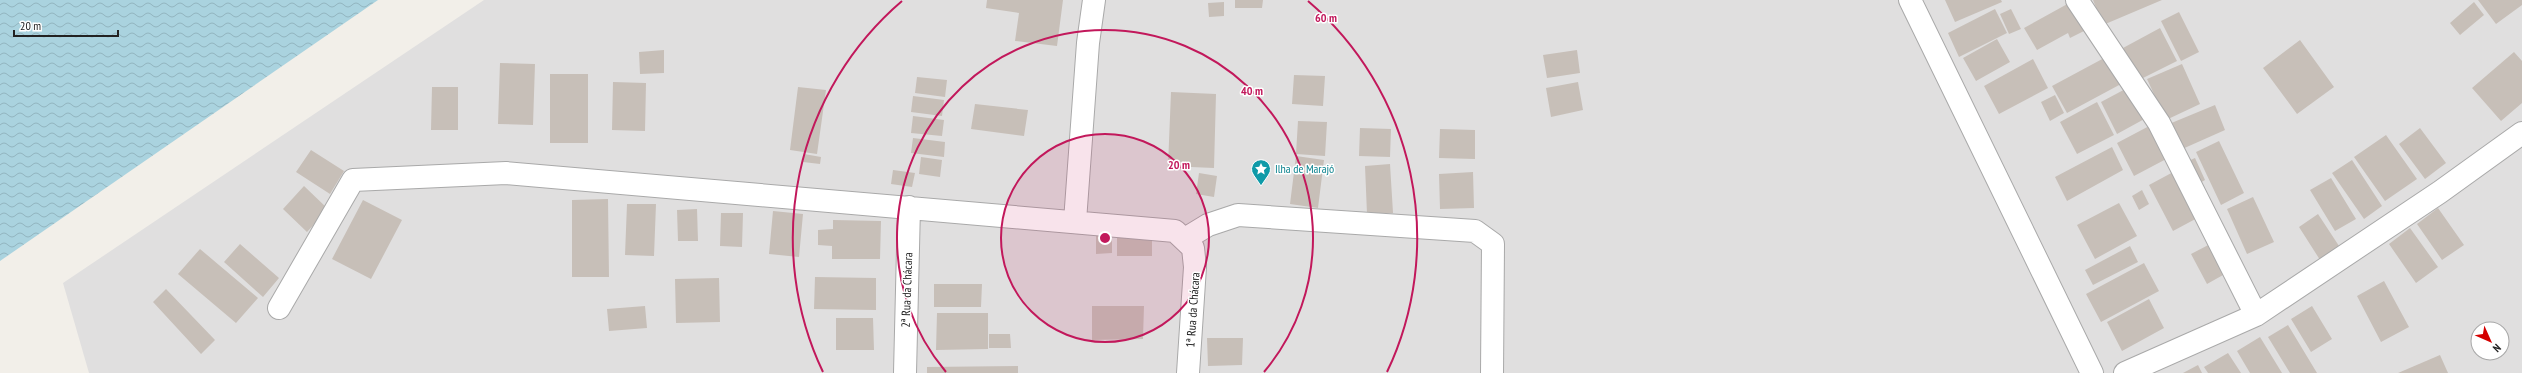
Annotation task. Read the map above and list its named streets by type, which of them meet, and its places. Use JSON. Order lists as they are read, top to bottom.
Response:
{
  "streets": {
    "street": ["2ª Rua da Chácara", "1ª Rua da Chácara"]
  },
  "places": {
    "place": ["Ilha de Marajó"]
  },
  "scale_bar": "20 m",
  "north": "bottom right",
  "rings": ["60 m", "40 m", "20 m"]
}
